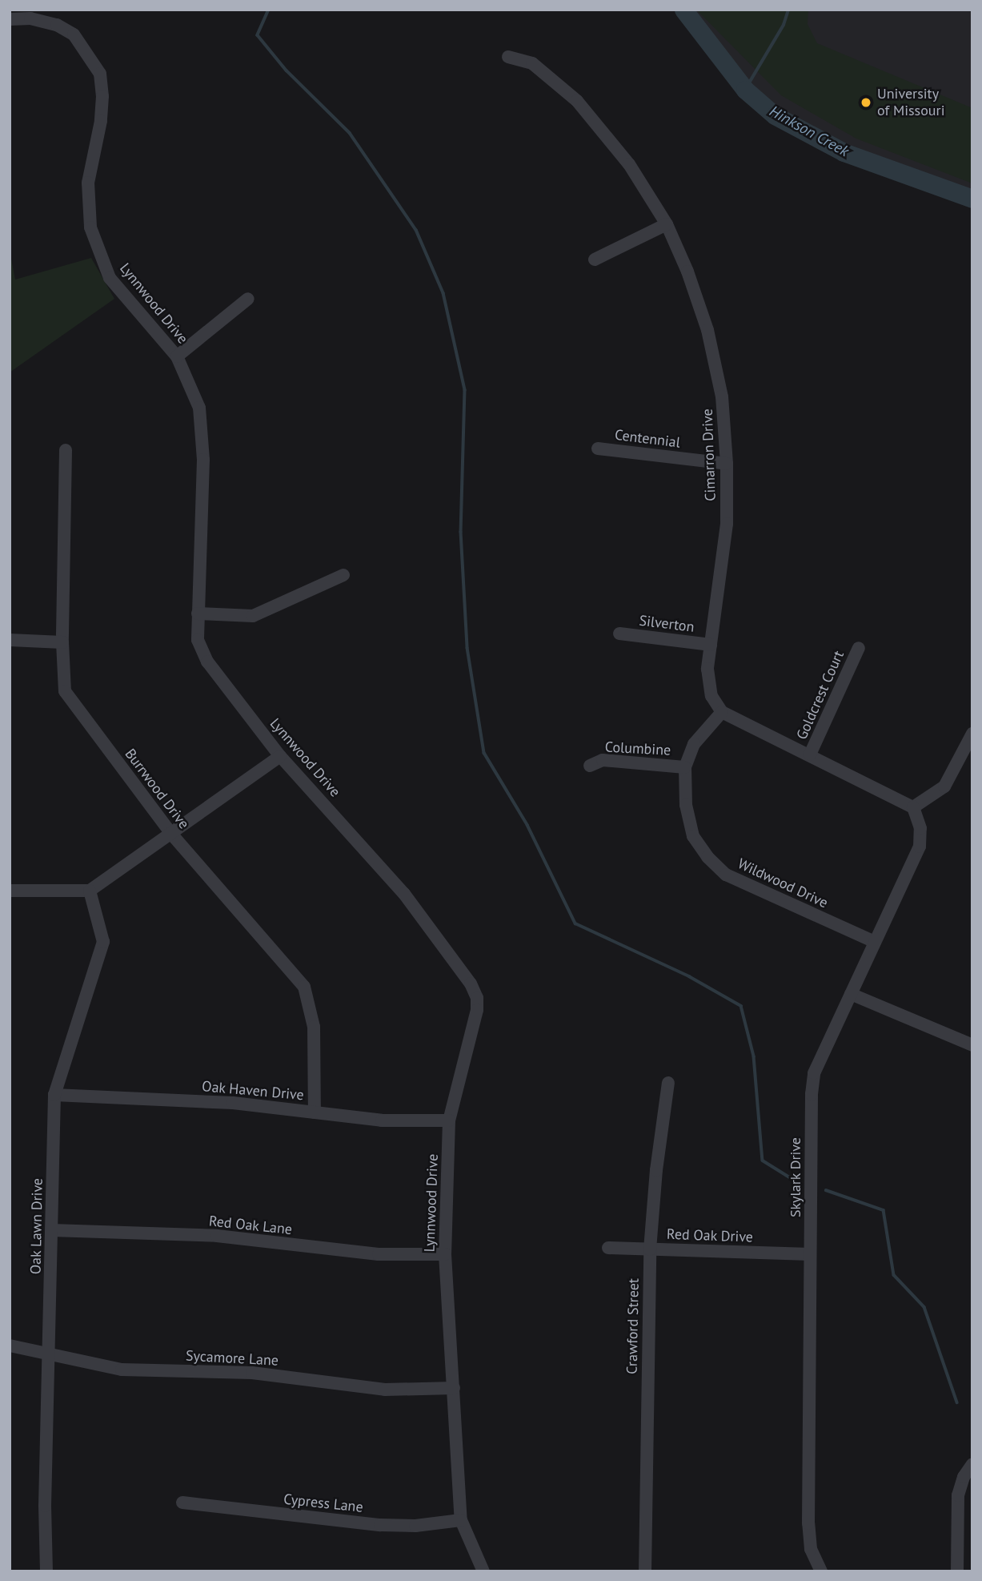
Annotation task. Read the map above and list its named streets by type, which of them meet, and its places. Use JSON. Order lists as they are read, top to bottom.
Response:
{
  "streets": {
    "street": [
      "Lynnwood Drive",
      "Centennial",
      "Cimarron Drive",
      "Silverton",
      "Goldcrest Court",
      "Columbine",
      "Burrwood Drive",
      "Wildwood Drive",
      "Oak Haven Drive",
      "Skylark Drive",
      "Red Oak Lane",
      "Oak Lawn Drive",
      "Red Oak Drive",
      "Crawford Street",
      "Sycamore Lane",
      "Cypress Lane"
    ]
  },
  "crossings": [
    ["Lynnwood Drive", "Oak Haven Drive"],
    ["Lynnwood Drive", "Red Oak Lane"],
    ["Lynnwood Drive", "Sycamore Lane"],
    ["Lynnwood Drive", "Cypress Lane"],
    ["Centennial", "Cimarron Drive"],
    ["Cimarron Drive", "Silverton"],
    ["Cimarron Drive", "Wildwood Drive"],
    ["Columbine", "Wildwood Drive"],
    ["Burrwood Drive", "Oak Haven Drive"],
    ["Wildwood Drive", "Skylark Drive"],
    ["Oak Haven Drive", "Oak Lawn Drive"],
    ["Skylark Drive", "Red Oak Drive"],
    ["Red Oak Lane", "Oak Lawn Drive"],
    ["Oak Lawn Drive", "Sycamore Lane"],
    ["Red Oak Drive", "Crawford Street"]
  ],
  "water": ["Hinkson Creek"],
  "places": ["University of Missouri"]
}
